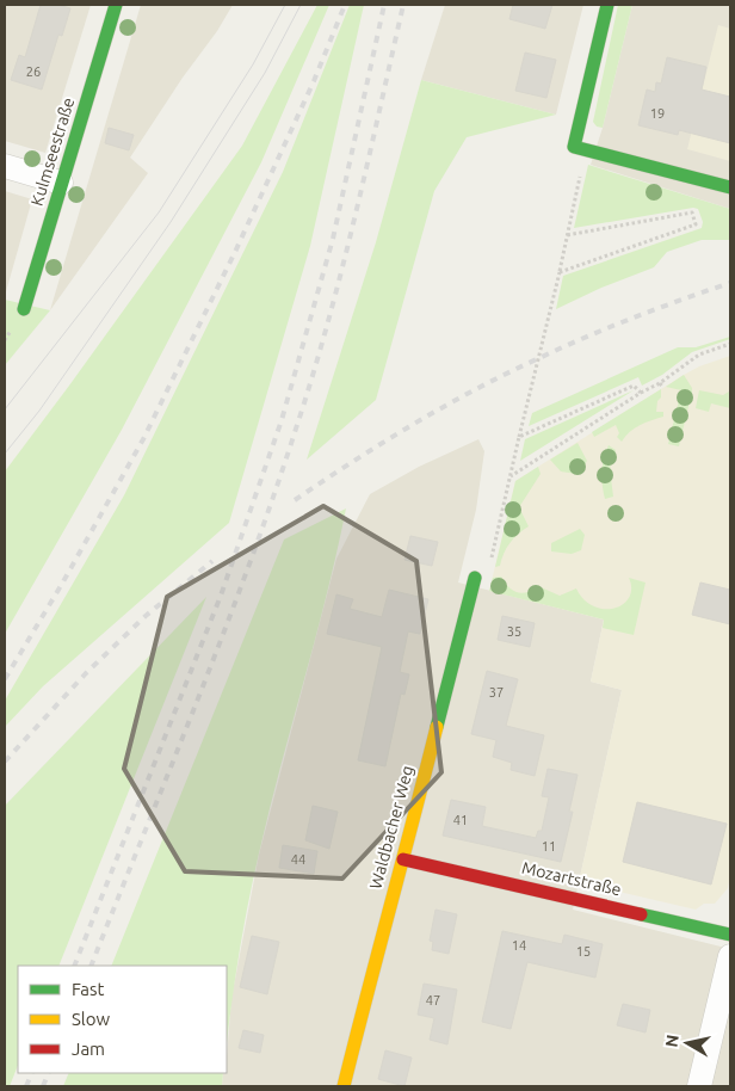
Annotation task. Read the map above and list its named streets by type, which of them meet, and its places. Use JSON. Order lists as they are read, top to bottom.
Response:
{
  "streets": {
    "street": ["Kulmseestraße", "Waldbacher Weg", "Mozartstraße"]
  },
  "crossings": [
    ["Waldbacher Weg", "Mozartstraße"]
  ],
  "house_numbers": [
    "26",
    "19",
    "35",
    "37",
    "41",
    "11",
    "44",
    "14",
    "15",
    "47"
  ],
  "legend": ["Fast", "Slow", "Jam"],
  "north": "left"
}
